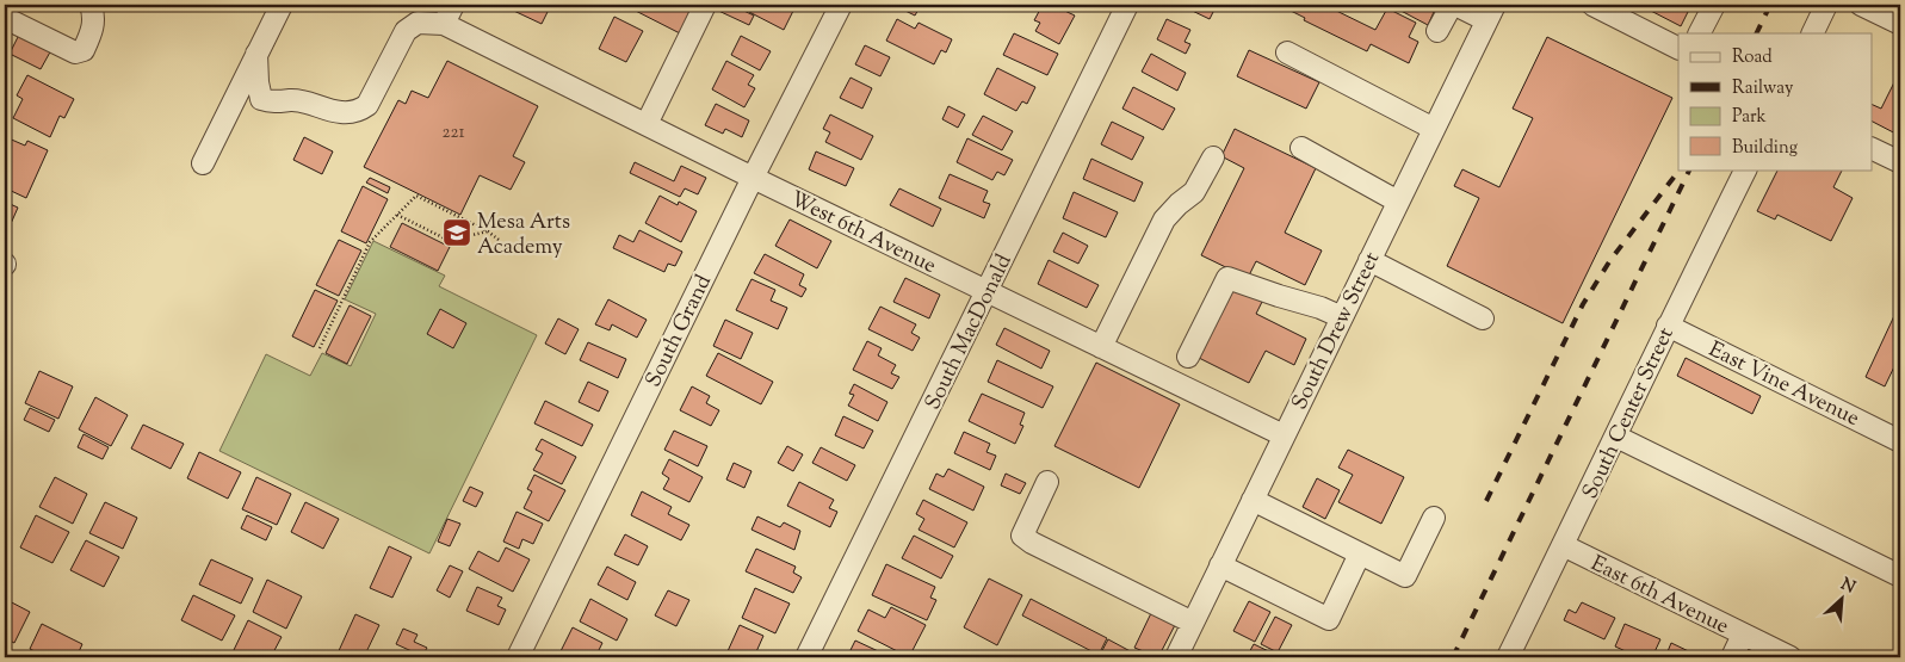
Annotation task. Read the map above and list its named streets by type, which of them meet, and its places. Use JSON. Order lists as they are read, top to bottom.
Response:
{
  "streets": {
    "street": [
      "West 6th Avenue",
      "South Grand",
      "South Drew Street",
      "South MacDonald",
      "East Vine Avenue",
      "South Center Street",
      "East 6th Avenue"
    ]
  },
  "crossings": [
    ["West 6th Avenue", "South Grand"],
    ["West 6th Avenue", "South Drew Street"],
    ["West 6th Avenue", "South MacDonald"],
    ["East Vine Avenue", "South Center Street"],
    ["South Center Street", "East 6th Avenue"]
  ],
  "places": {
    "school or university": ["Mesa Arts Academy"]
  },
  "house_numbers": ["221"],
  "legend": [
    "Road",
    "Railway",
    "Park",
    "Building"
  ],
  "north": "top right"
}
